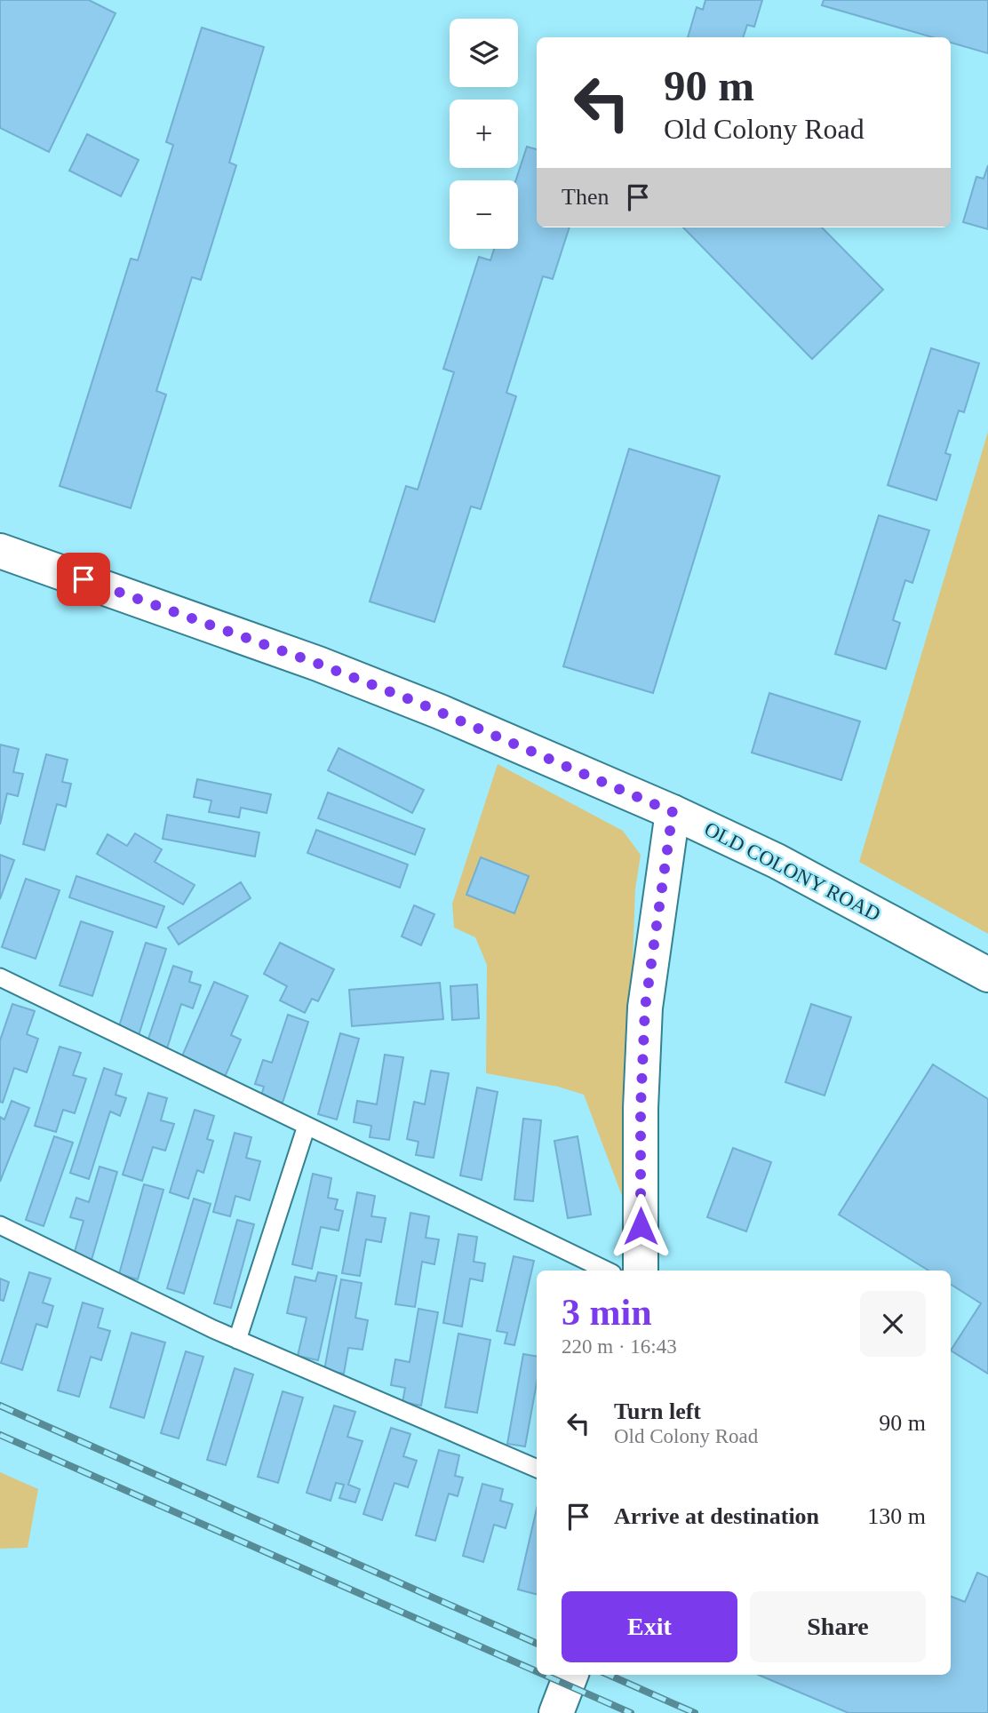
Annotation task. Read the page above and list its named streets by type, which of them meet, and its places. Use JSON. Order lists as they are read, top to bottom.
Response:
{
  "streets": {
    "main road": ["OLD COLONY ROAD"]
  },
  "page": {
    "map_buttons": ["+", "−"],
    "turn": ["90 m", "Old Colony Road"],
    "then": "Then",
    "heading": ["3 min", "220 m · 16:43"],
    "list": [
      {
        "name": "Turn left",
        "note": "Old Colony Road",
        "value": "90 m"
      },
      {
        "name": "Arrive at destination",
        "value": "130 m"
      }
    ],
    "buttons": ["Exit", "Share"]
  }
}
